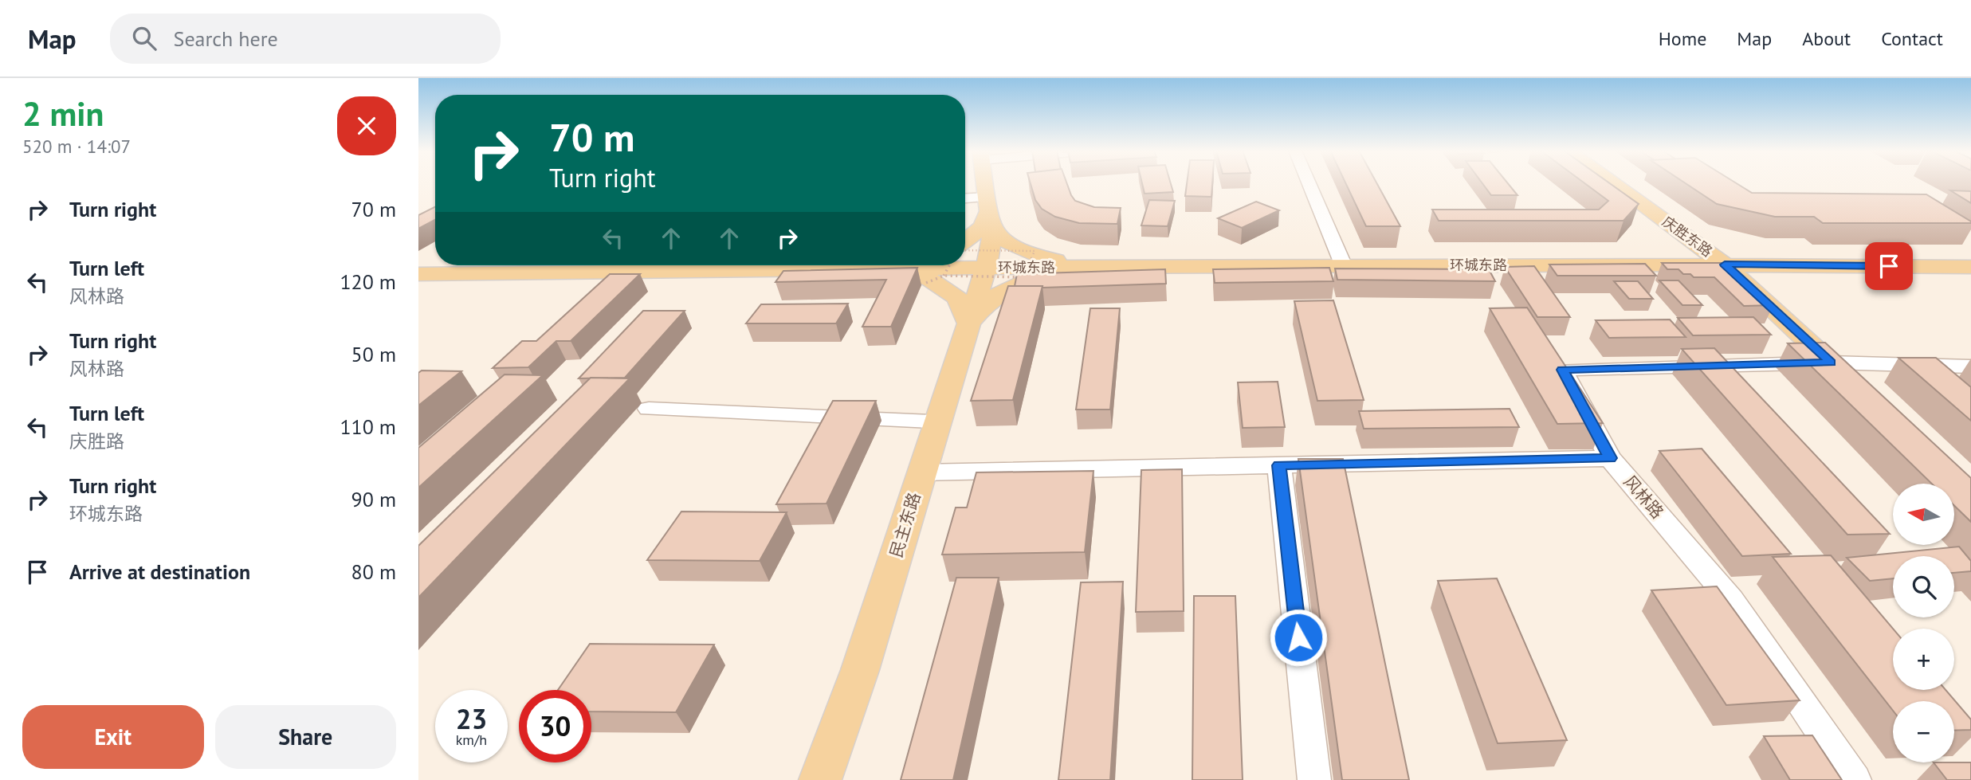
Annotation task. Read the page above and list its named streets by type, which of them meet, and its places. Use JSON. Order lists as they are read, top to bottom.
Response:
{
  "streets": {
    "main road": ["庆胜东路", "环城东路", "民主东路"],
    "street": ["风林路"]
  },
  "crossings": [
    ["庆胜东路", "环城东路"],
    ["庆胜东路", "风林路"],
    ["环城东路", "民主东路"]
  ],
  "north": "left",
  "page": {
    "header": "Map",
    "search": "Search here",
    "nav": [
      "Home",
      "Map",
      "About",
      "Contact"
    ],
    "heading": ["2 min", "520 m · 14:07"],
    "turn": ["70 m", "Turn right"],
    "list": [
      {
        "name": "Turn right",
        "value": "70 m"
      },
      {
        "name": "Turn left",
        "note": "风林路",
        "value": "120 m"
      },
      {
        "name": "Turn right",
        "note": "风林路",
        "value": "50 m"
      },
      {
        "name": "Turn left",
        "note": "庆胜路",
        "value": "110 m"
      },
      {
        "name": "Turn right",
        "note": "环城东路",
        "value": "90 m"
      },
      {
        "name": "Arrive at destination",
        "value": "80 m"
      }
    ],
    "map_buttons": ["+", "−"],
    "speed": "23 km/h",
    "limit": "30",
    "buttons": ["Exit", "Share"]
  }
}
